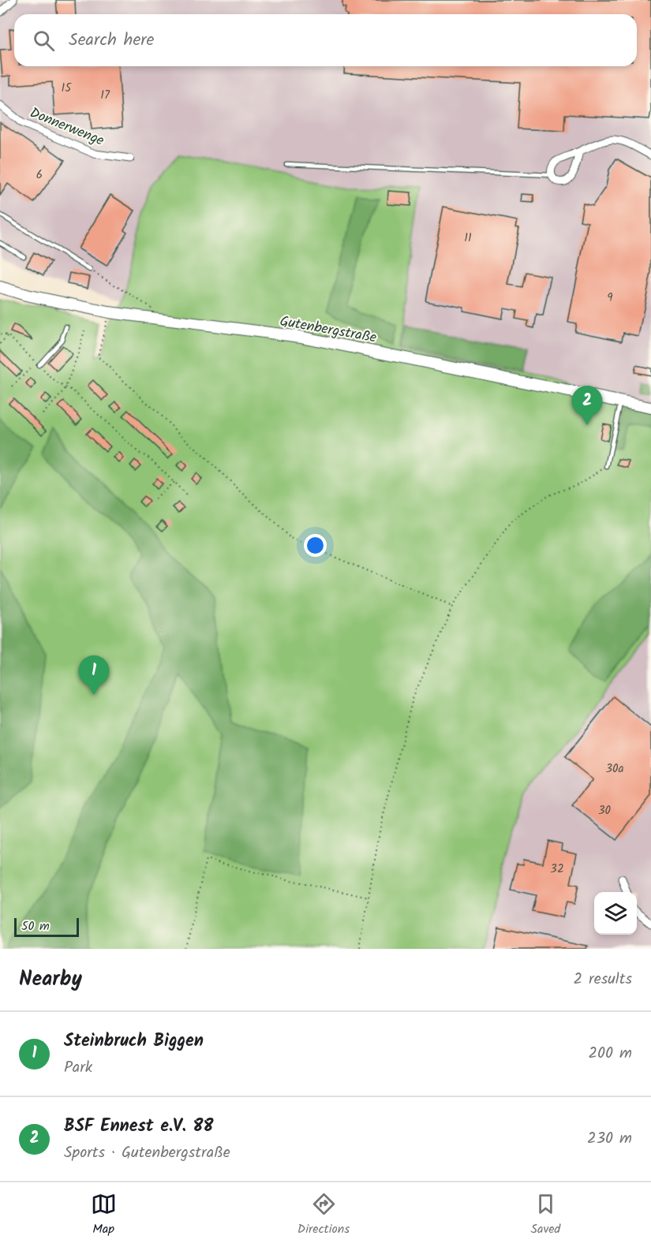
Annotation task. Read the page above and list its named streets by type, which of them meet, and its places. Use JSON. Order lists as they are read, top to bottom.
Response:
{
  "streets": {
    "main road": ["Gutenbergstraße"],
    "street": ["Donnerwenge"]
  },
  "house_numbers": [
    "15",
    "17",
    "6",
    "11",
    "9",
    "30a",
    "30",
    "32"
  ],
  "scale_bar": "50 m",
  "page": {
    "search": "Search here",
    "pins": ["2", "1"],
    "scale": "50 m",
    "heading": ["Nearby", "2 results"],
    "list": [
      {
        "mark": "1",
        "name": "Steinbruch Biggen",
        "note": "Park",
        "value": "200 m"
      },
      {
        "mark": "2",
        "name": "BSF Ennest e.V. 88",
        "note": "Sports · Gutenbergstraße",
        "value": "230 m"
      }
    ],
    "nav": ["Map", "Directions", "Saved"]
  }
}
